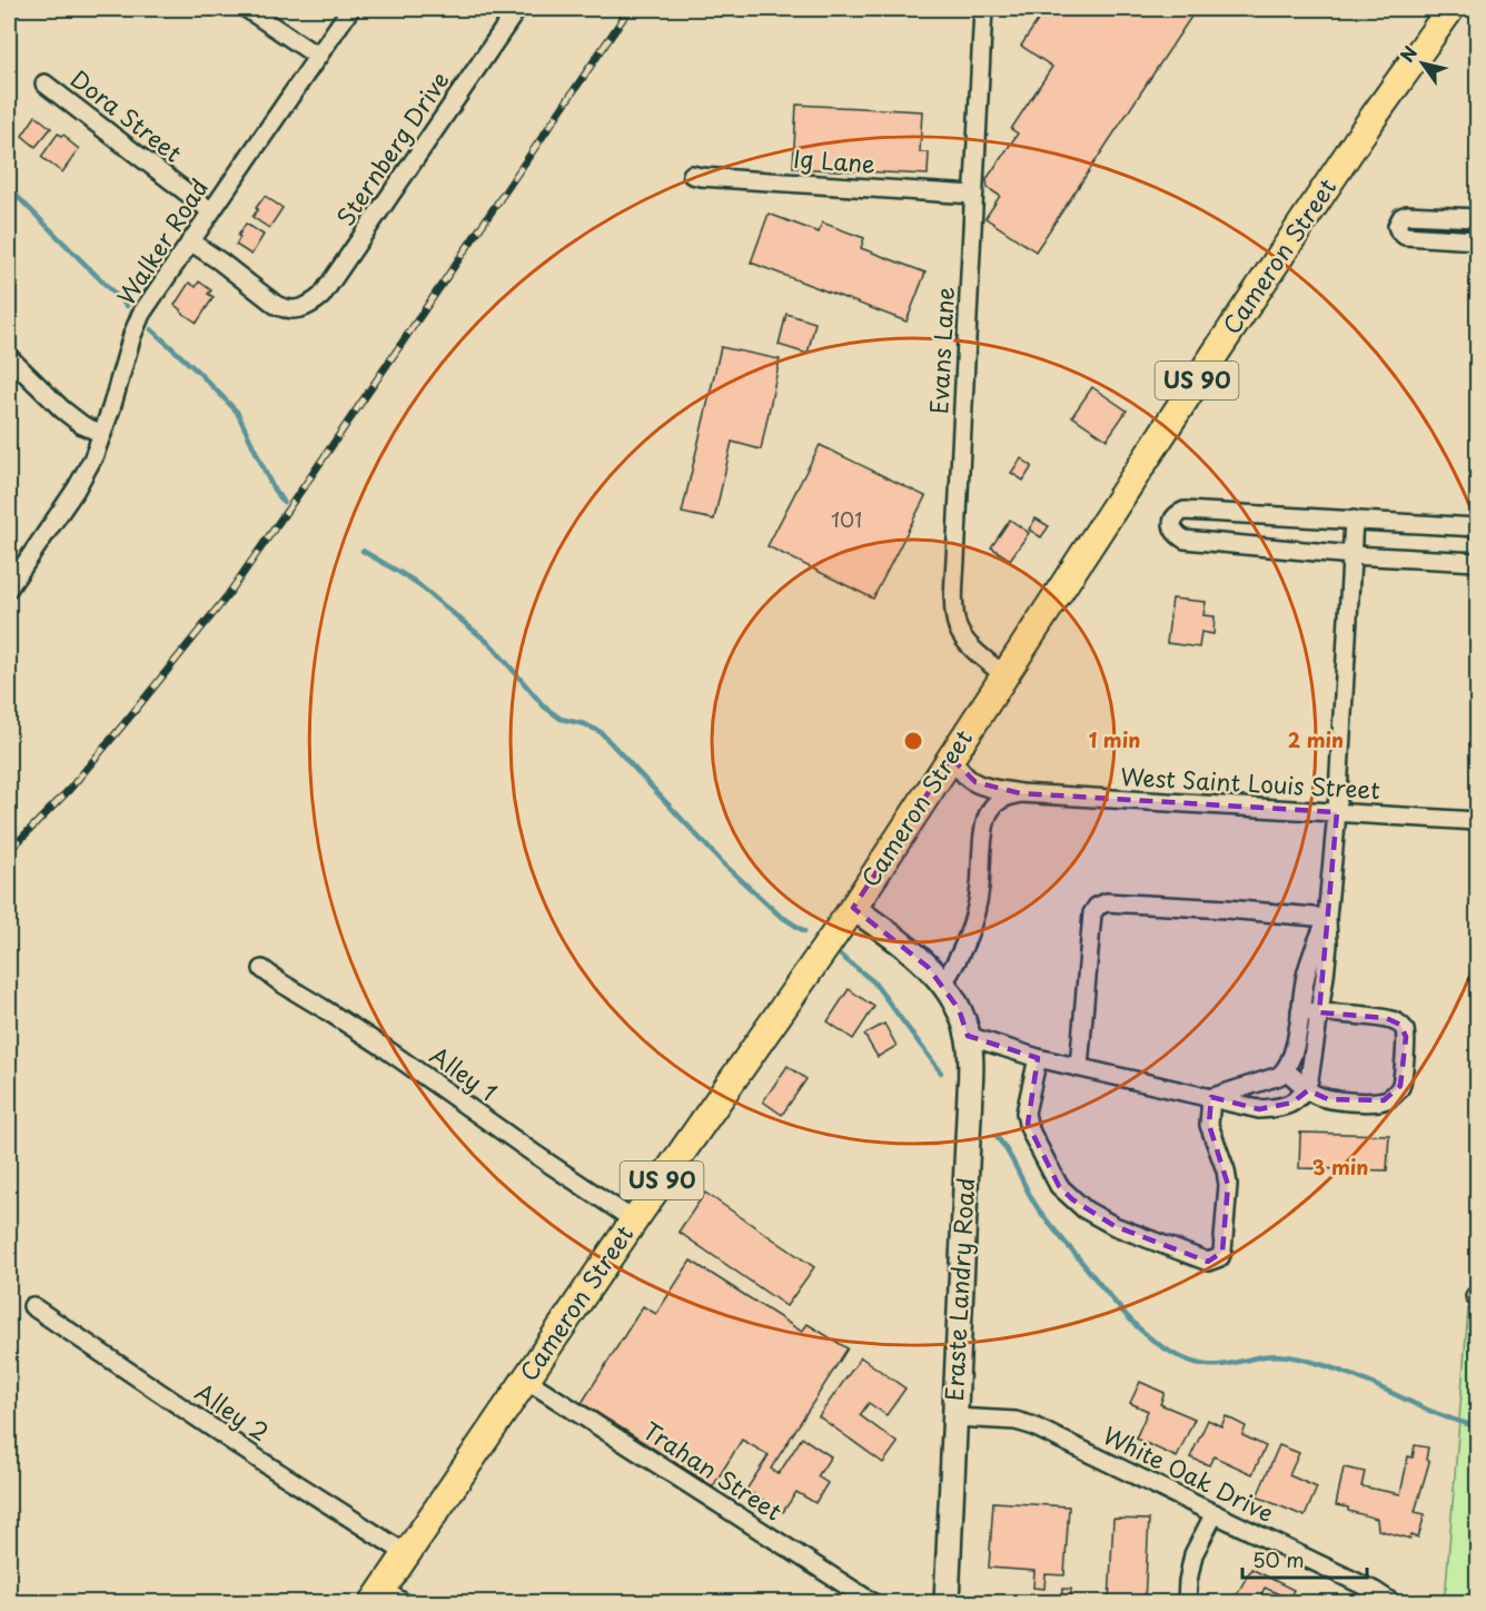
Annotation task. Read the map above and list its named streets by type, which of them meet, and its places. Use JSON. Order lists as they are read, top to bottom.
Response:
{
  "streets": {
    "main road": ["Cameron Street", "US 90"],
    "street": [
      "Dora Street",
      "Sternberg Drive",
      "Ig Lane",
      "Walker Road",
      "Evans Lane",
      "West Saint Louis Street",
      "Alley 1",
      "Eraste Landry Road",
      "Alley 2",
      "Trahan Street",
      "White Oak Drive"
    ]
  },
  "crossings": [
    ["Dora Street", "Walker Road"],
    ["Sternberg Drive", "Walker Road"],
    ["Ig Lane", "Evans Lane"],
    ["Cameron Street", "Evans Lane"],
    ["Cameron Street", "Alley 1"],
    ["Cameron Street", "Eraste Landry Road"],
    ["Cameron Street", "Alley 2"],
    ["Cameron Street", "Trahan Street"],
    ["Eraste Landry Road", "White Oak Drive"]
  ],
  "house_numbers": ["101"],
  "scale_bar": "50 m",
  "north": "top left",
  "rings": ["1 min", "2 min", "3 min"]
}
